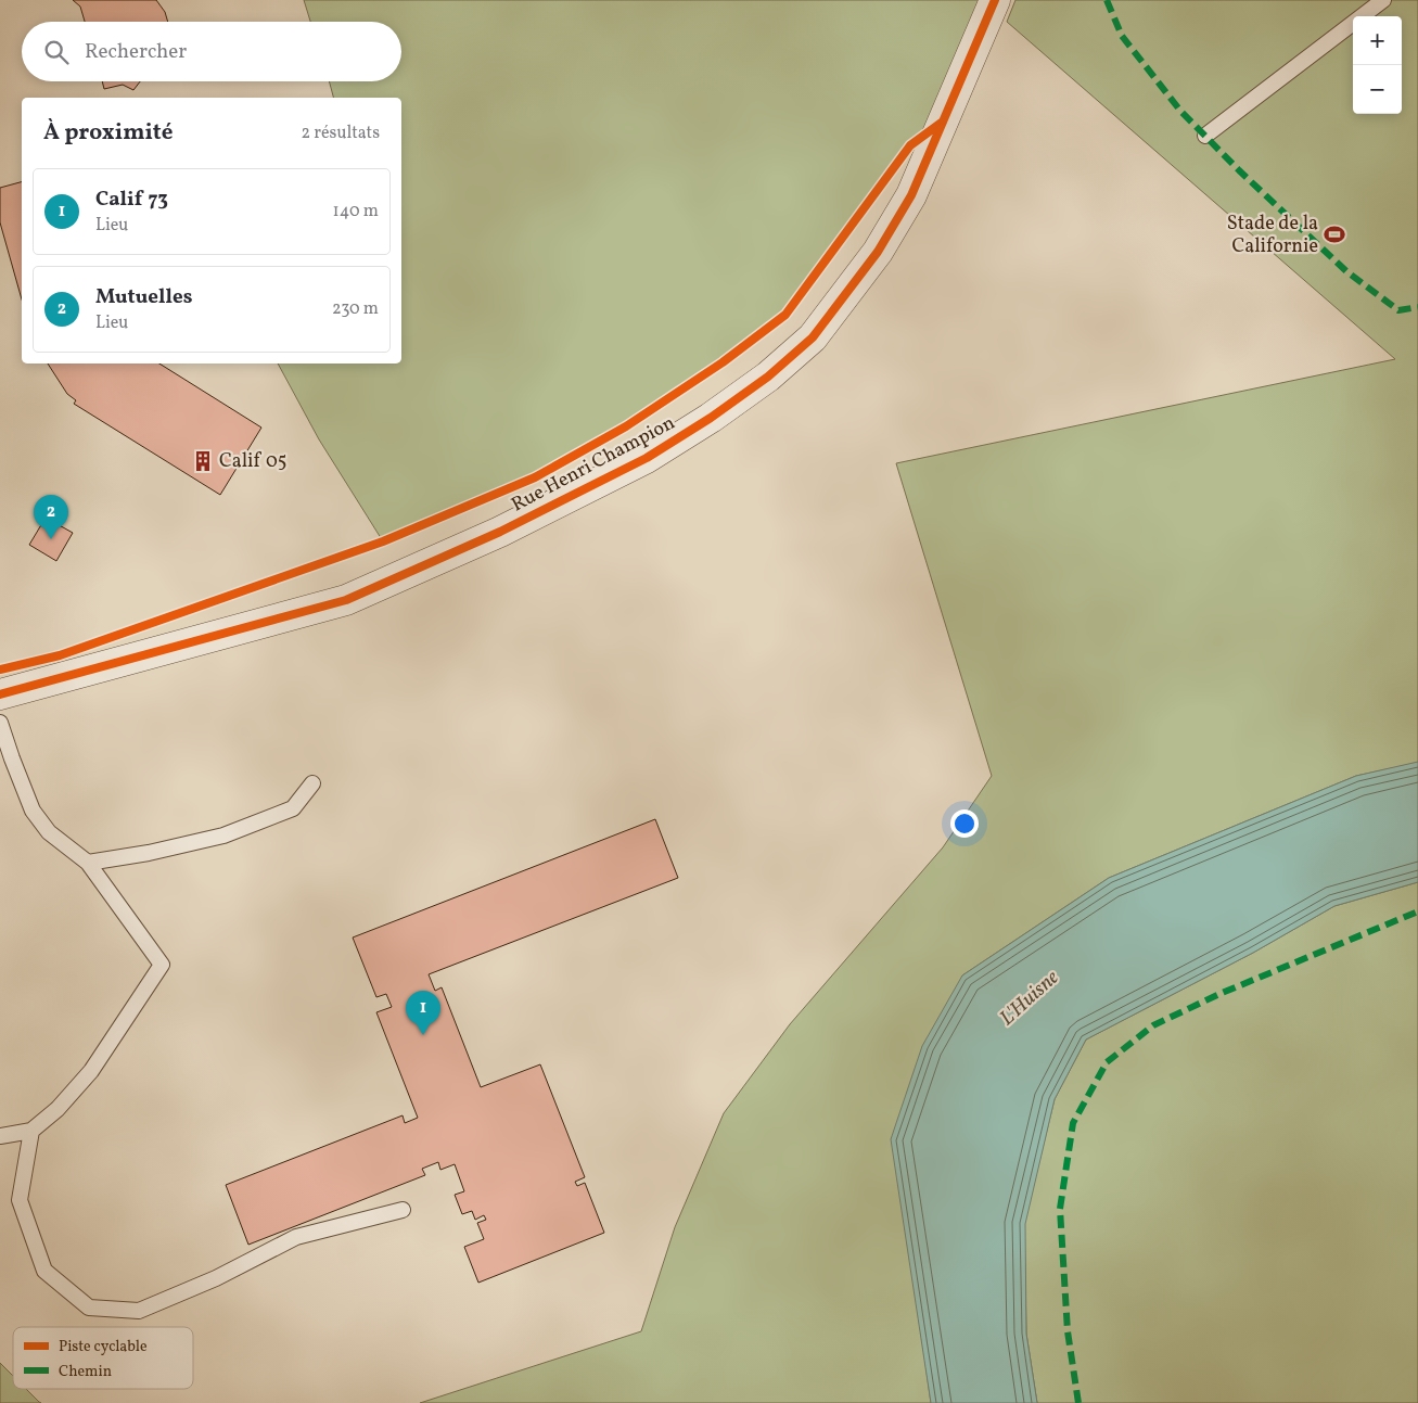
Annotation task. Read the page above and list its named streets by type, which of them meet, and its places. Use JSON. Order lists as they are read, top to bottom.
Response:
{
  "streets": {
    "street": ["Rue Henri Champion"]
  },
  "water": ["L'Huisne"],
  "places": {
    "sports": ["Stade de la Californie"],
    "building": ["Calif 05"]
  },
  "legend": ["Piste cyclable", "Chemin"],
  "page": {
    "map_buttons": ["+", "−"],
    "search": "Rechercher",
    "heading": ["À proximité", "2 résultats"],
    "list": [
      {
        "mark": "1",
        "name": "Calif 73",
        "note": "Lieu",
        "value": "140 m"
      },
      {
        "mark": "2",
        "name": "Mutuelles",
        "note": "Lieu",
        "value": "230 m"
      }
    ],
    "pins": ["2", "1"]
  }
}
